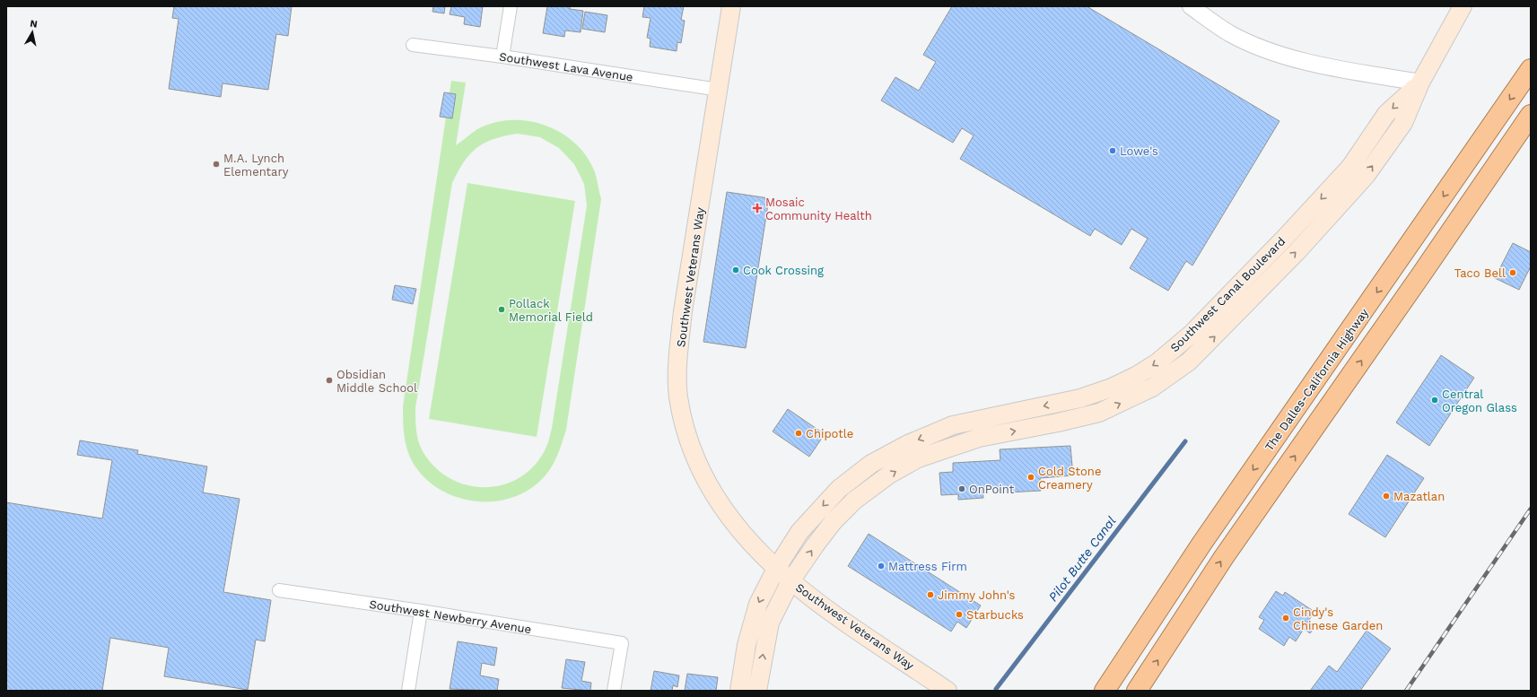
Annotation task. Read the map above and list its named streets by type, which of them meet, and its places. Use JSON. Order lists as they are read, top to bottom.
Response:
{
  "streets": {
    "highway": ["The Dalles-California Highway"],
    "main road": ["Southwest Veterans Way", "Southwest Canal Boulevard"],
    "street": ["Southwest Lava Avenue", "Southwest Newberry Avenue"]
  },
  "crossings": [
    ["Southwest Lava Avenue", "Southwest Veterans Way"],
    ["Southwest Veterans Way", "Southwest Canal Boulevard"]
  ],
  "water": ["Pilot Butte Canal"],
  "places": {
    "other": [
      "Lowe's",
      "M.A. Lynch Elementary",
      "Cook Crossing",
      "Taco Bell",
      "Pollack Memorial Field",
      "Obsidian Middle School",
      "Central Oregon Glass",
      "Chipotle",
      "Cold Stone Creamery",
      "OnPoint",
      "Mazatlan",
      "Mattress Firm",
      "Jimmy John's",
      "Starbucks",
      "Cindy's Chinese Garden"
    ],
    "health": ["Mosaic Community Health"]
  },
  "north": "top"
}
